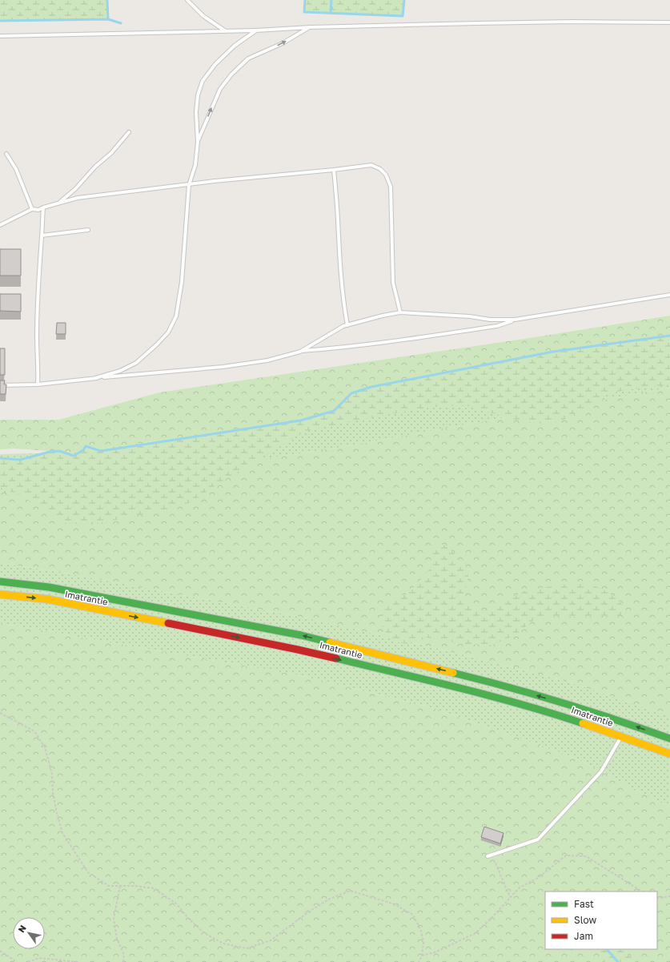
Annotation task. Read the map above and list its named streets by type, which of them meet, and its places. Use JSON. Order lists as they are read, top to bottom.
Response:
{
  "streets": {
    "highway": ["Imatrantie"]
  },
  "legend": ["Fast", "Slow", "Jam"],
  "north": "top left"
}
